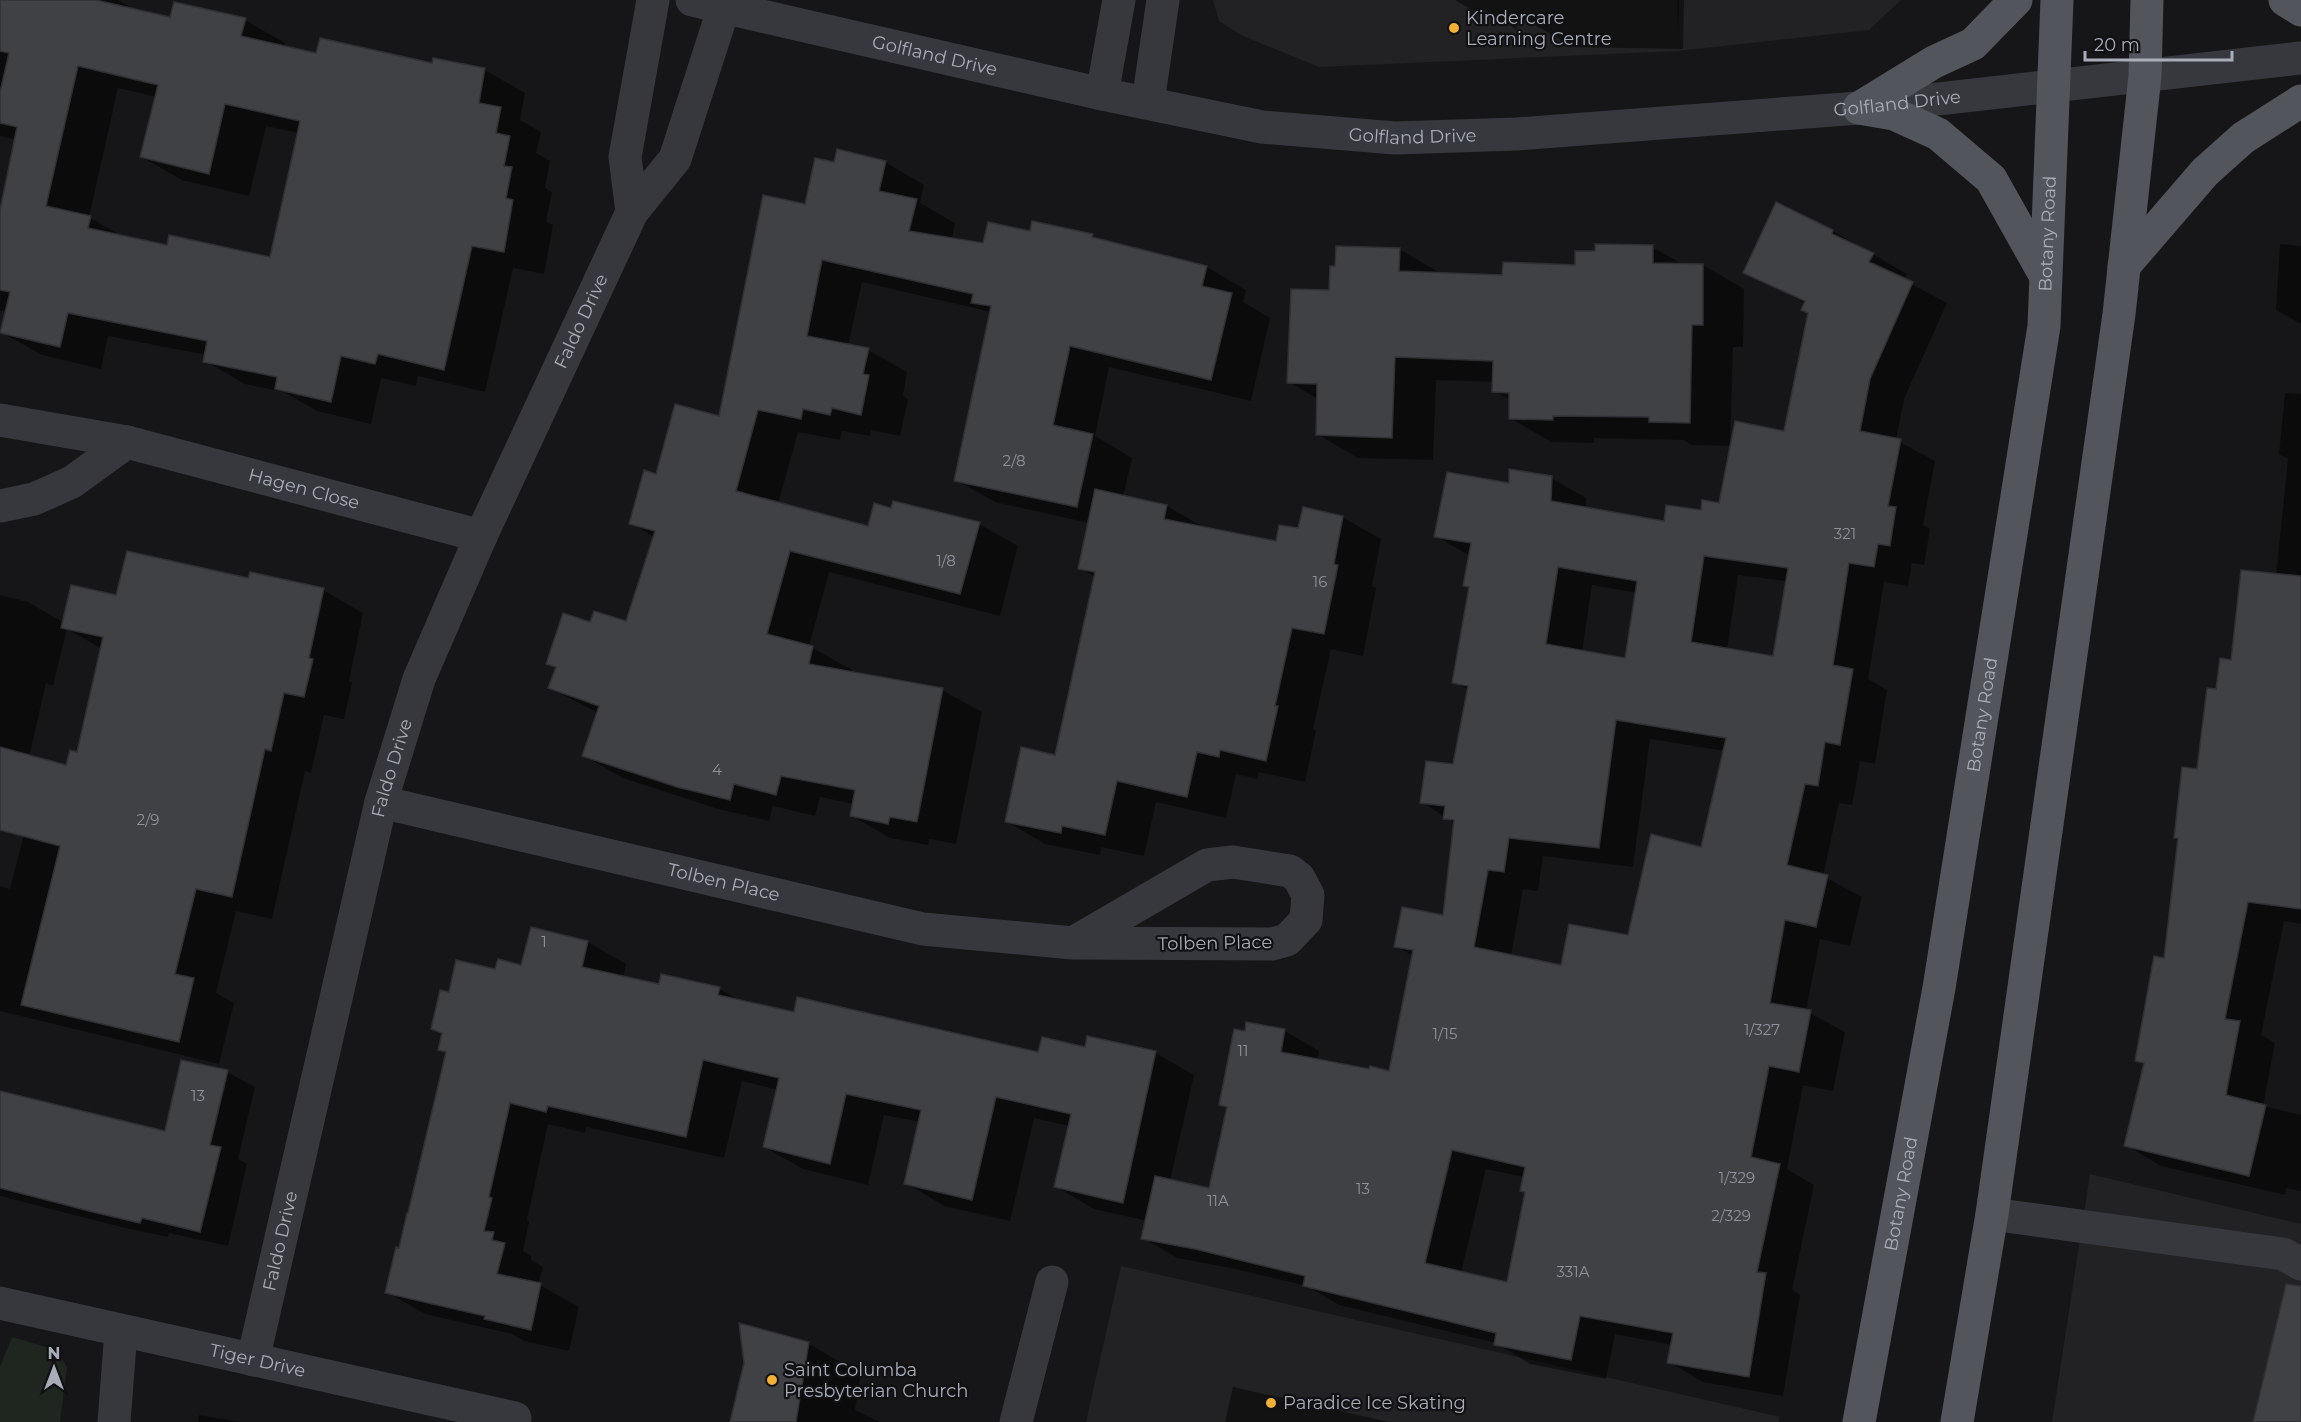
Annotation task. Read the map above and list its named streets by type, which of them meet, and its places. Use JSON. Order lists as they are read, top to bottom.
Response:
{
  "streets": {
    "main road": ["Botany Road"],
    "street": [
      "Golfland Drive",
      "Faldo Drive",
      "Hagen Close",
      "Tolben Place",
      "Tiger Drive"
    ]
  },
  "crossings": [
    ["Golfland Drive", "Botany Road"],
    ["Golfland Drive", "Faldo Drive"],
    ["Faldo Drive", "Hagen Close"],
    ["Faldo Drive", "Tolben Place"],
    ["Faldo Drive", "Tiger Drive"]
  ],
  "places": ["Kindercare Learning Centre", "Saint Columba Presbyterian Church", "Paradice Ice Skating"],
  "house_numbers": [
    "2/8",
    "321",
    "1/8",
    "16",
    "4",
    "2/9",
    "1",
    "1/327",
    "1/15",
    "11",
    "13",
    "1/329",
    "13",
    "11A",
    "2/329",
    "331A"
  ],
  "scale_bar": "20 m",
  "north": "top"
}
